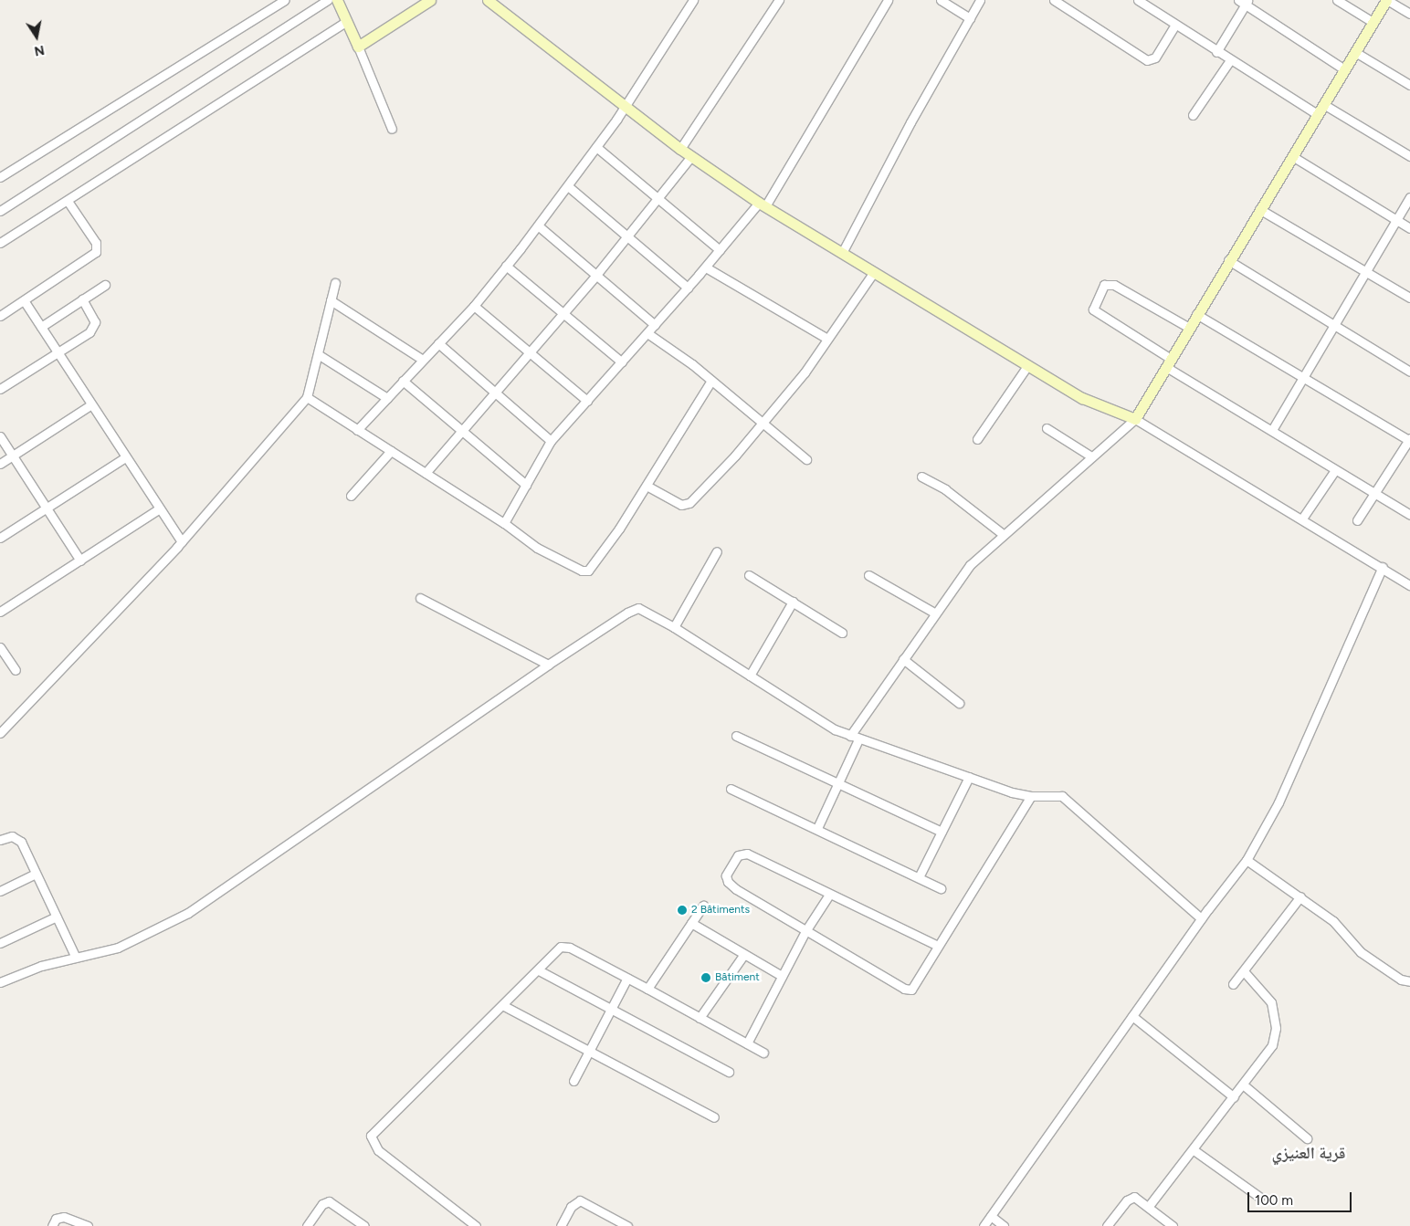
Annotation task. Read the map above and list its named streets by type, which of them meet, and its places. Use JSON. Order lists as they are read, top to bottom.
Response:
{
  "districts": ["قرية العنيزي"],
  "places": ["2 Bâtiments", "Bâtiment"],
  "scale_bar": "100 m",
  "north": "bottom"
}
